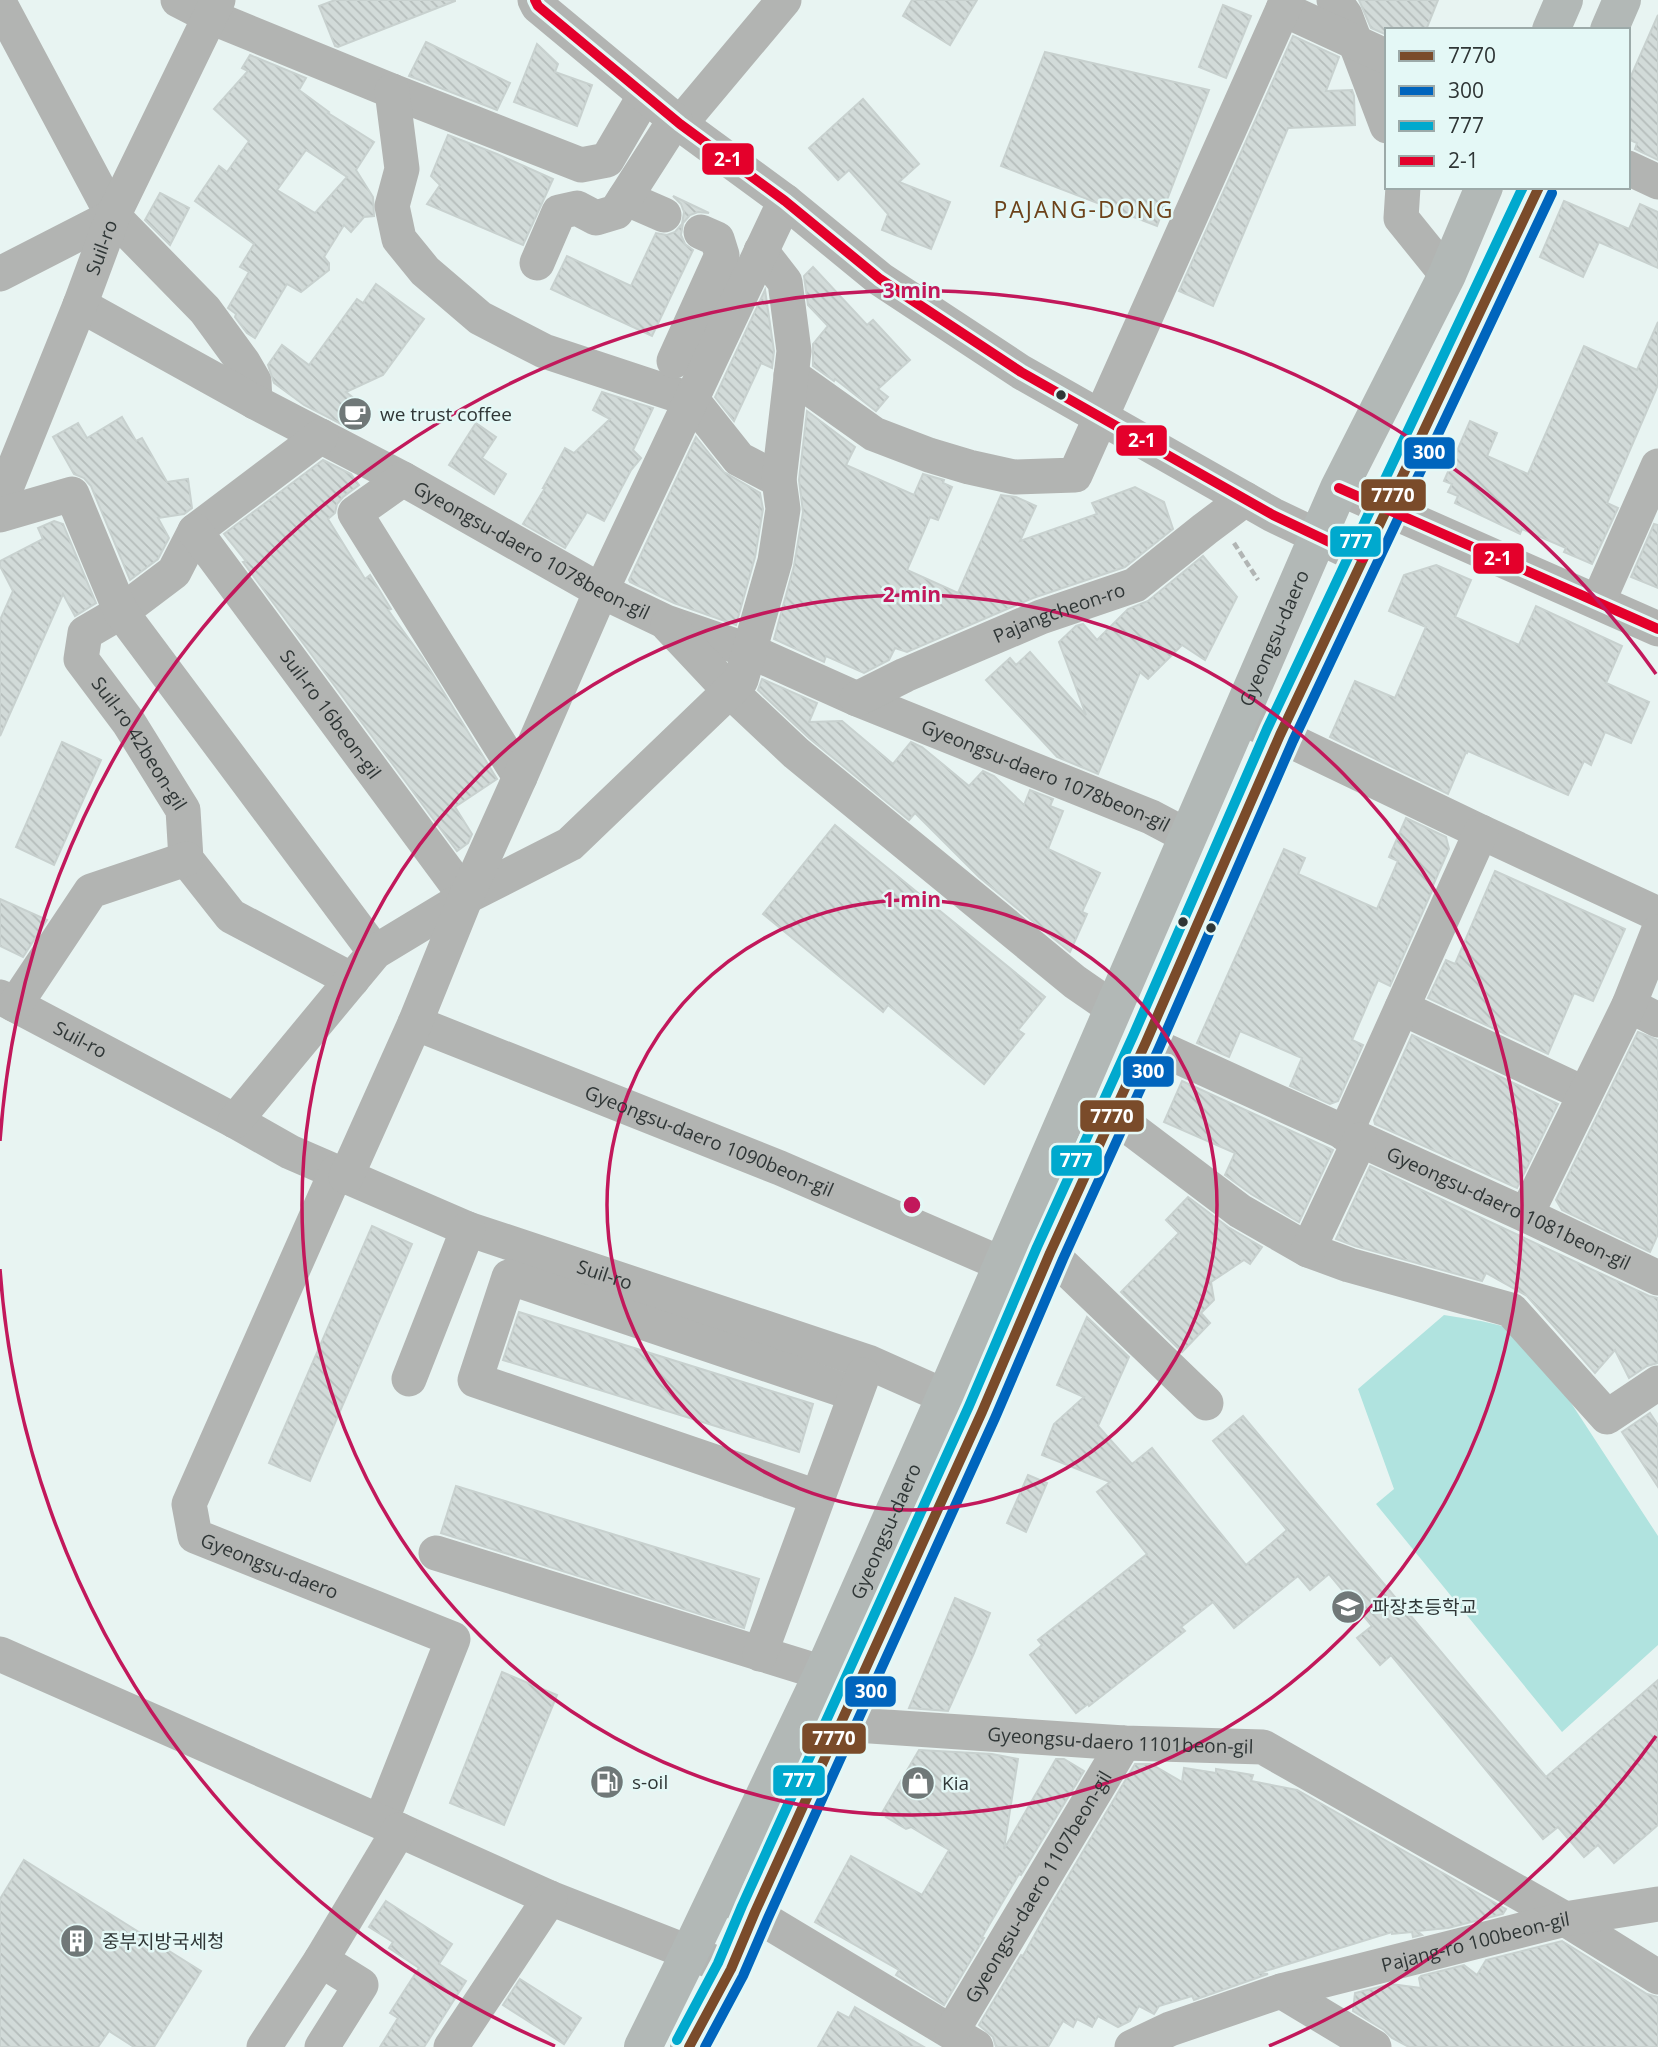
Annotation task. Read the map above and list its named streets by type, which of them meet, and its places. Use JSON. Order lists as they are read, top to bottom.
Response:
{
  "streets": {
    "main road": ["Gyeongsu-daero"],
    "street": [
      "Suil-ro",
      "Gyeongsu-daero 1078beon-gil",
      "Pajangcheon-ro",
      "Suil-ro 16beon-gil",
      "Suil-ro 42beon-gil",
      "Gyeongsu-daero 1090beon-gil",
      "Gyeongsu-daero 1081beon-gil",
      "Gyeongsu-daero 1101beon-gil",
      "Gyeongsu-daero 1107beon-gil",
      "Pajang-ro 100beon-gil"
    ]
  },
  "crossings": [
    ["Suil-ro", "Gyeongsu-daero 1078beon-gil"],
    ["Suil-ro", "Gyeongsu-daero"],
    ["Gyeongsu-daero 1078beon-gil", "Pajangcheon-ro"],
    ["Gyeongsu-daero 1078beon-gil", "Gyeongsu-daero"],
    ["Gyeongsu-daero", "Gyeongsu-daero 1090beon-gil"],
    ["Gyeongsu-daero", "Gyeongsu-daero 1081beon-gil"],
    ["Gyeongsu-daero", "Gyeongsu-daero 1101beon-gil"],
    ["Gyeongsu-daero", "Gyeongsu-daero 1107beon-gil"],
    ["Gyeongsu-daero 1101beon-gil", "Gyeongsu-daero 1107beon-gil"],
    ["Gyeongsu-daero 1101beon-gil", "Pajang-ro 100beon-gil"]
  ],
  "districts": ["PAJANG-DONG"],
  "places": {
    "cafe": ["we trust coffee"],
    "school or university": ["파장초등학교"],
    "fuel station": ["s-oil"],
    "shop": ["Kia"],
    "building": ["중부지방국세청"]
  },
  "lines": [
    "transit line 2-1",
    "transit line 7770",
    "transit line 777",
    "transit line 300"
  ],
  "legend": [
    "7770",
    "300",
    "777",
    "2-1"
  ],
  "rings": ["3 min", "2 min", "1 min"]
}
